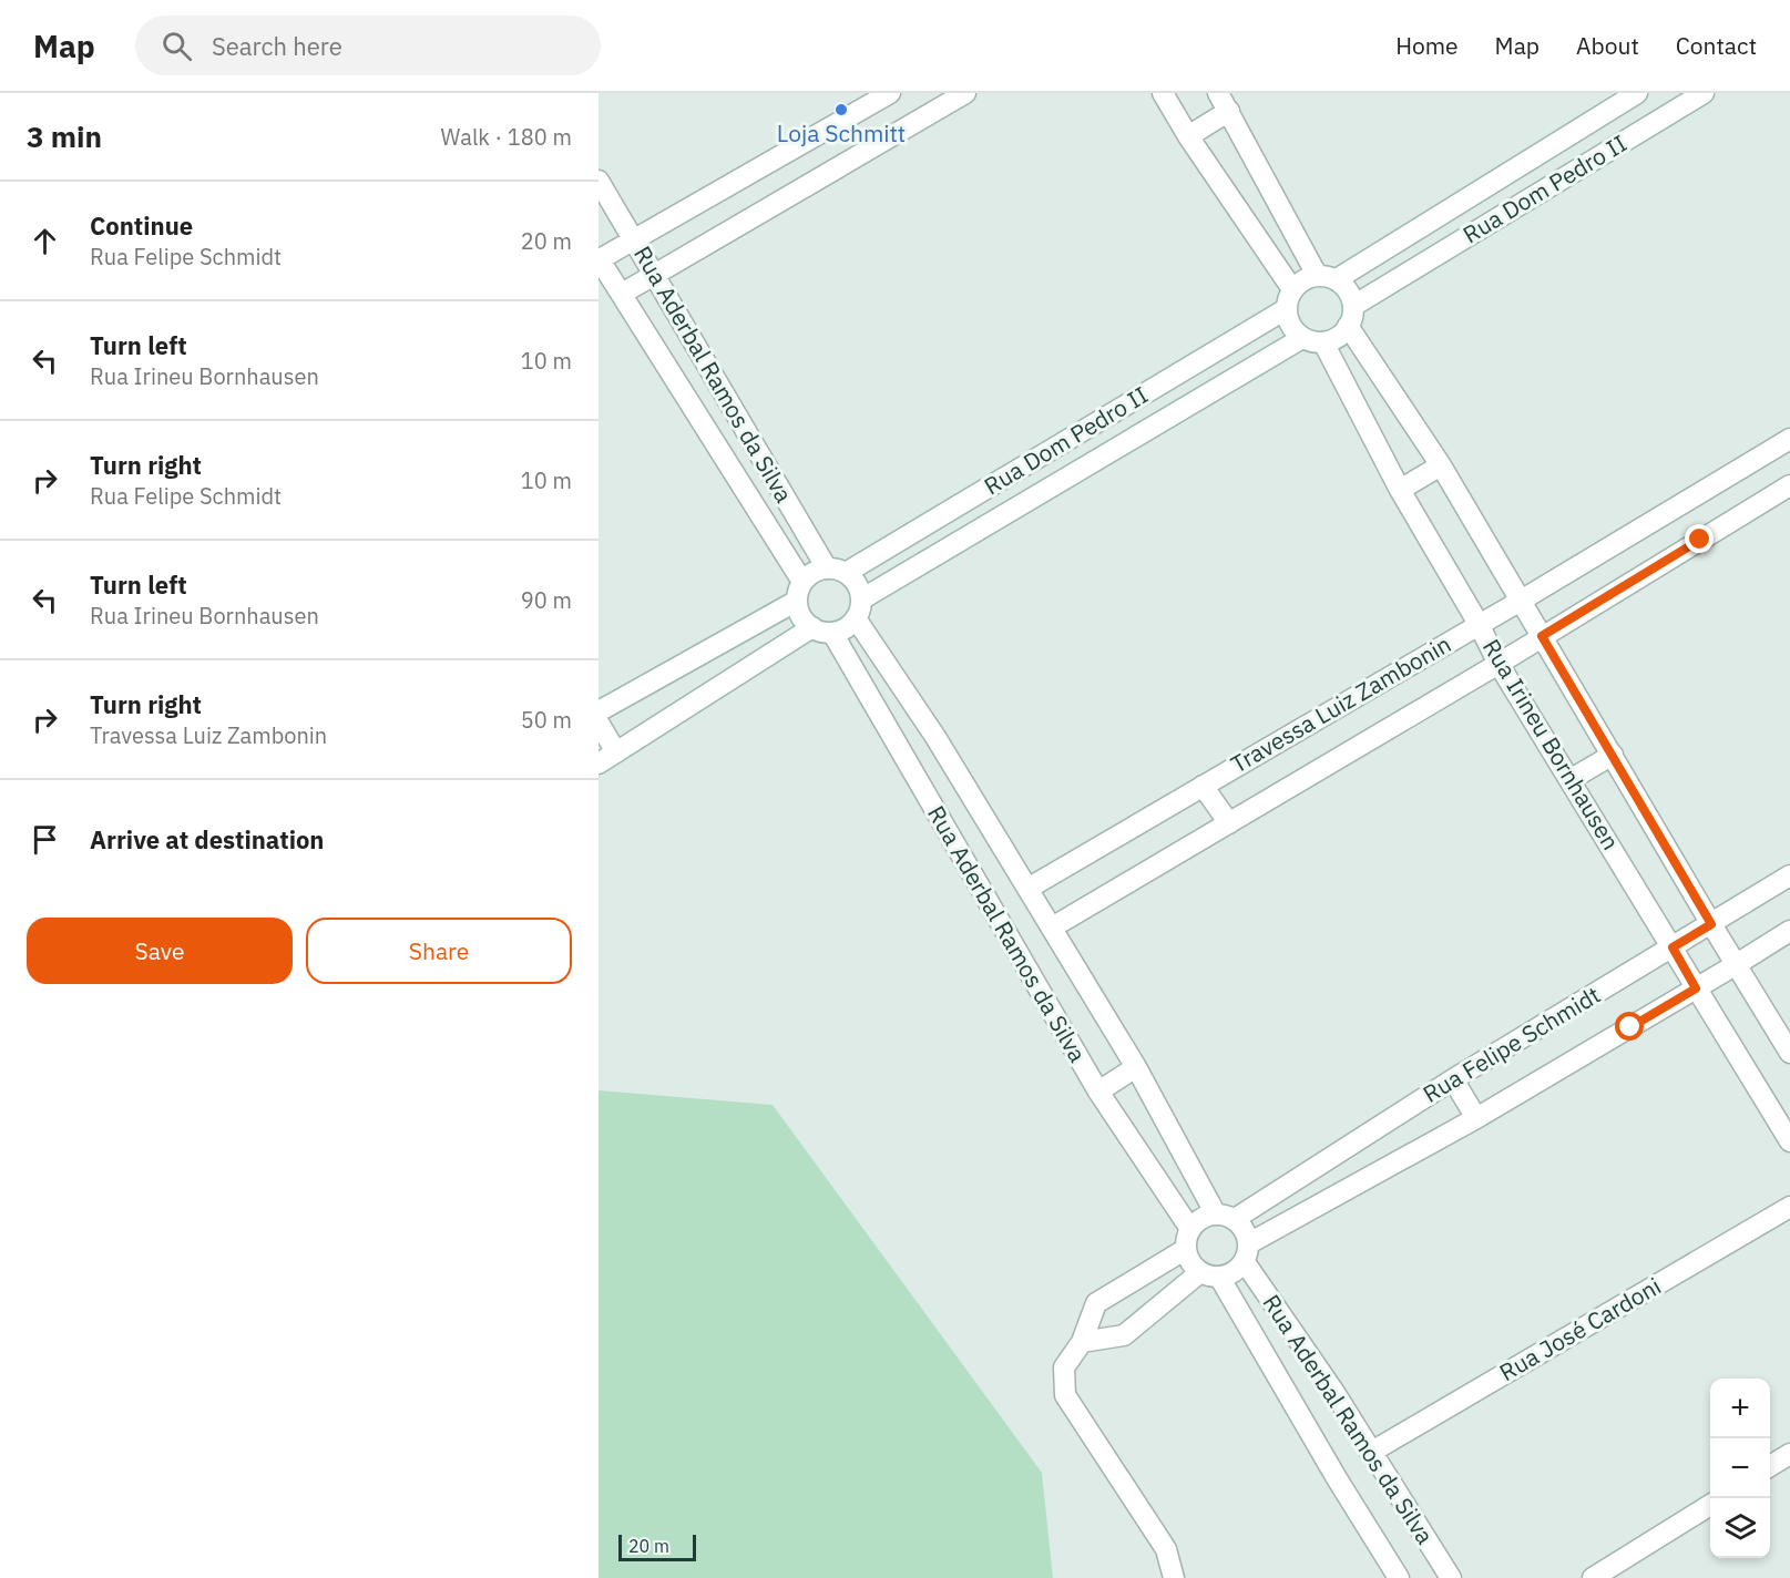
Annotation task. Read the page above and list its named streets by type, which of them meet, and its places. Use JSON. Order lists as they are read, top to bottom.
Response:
{
  "streets": {
    "street": [
      "Rua Dom Pedro II",
      "Rua Aderbal Ramos da Silva",
      "Travessa Luiz Zambonin",
      "Rua Irineu Bornhausen",
      "Rua Felipe Schmidt",
      "Rua José Cardoni"
    ]
  },
  "crossings": [
    ["Rua Dom Pedro II", "Rua Aderbal Ramos da Silva"],
    ["Rua Dom Pedro II", "Rua Irineu Bornhausen"],
    ["Rua Aderbal Ramos da Silva", "Travessa Luiz Zambonin"],
    ["Rua Aderbal Ramos da Silva", "Rua Felipe Schmidt"],
    ["Rua Aderbal Ramos da Silva", "Rua José Cardoni"],
    ["Travessa Luiz Zambonin", "Rua Irineu Bornhausen"],
    ["Rua Irineu Bornhausen", "Rua Felipe Schmidt"]
  ],
  "places": ["Loja Schmitt"],
  "scale_bar": "20 m",
  "page": {
    "header": "Map",
    "search": "Search here",
    "nav": [
      "Home",
      "Map",
      "About",
      "Contact"
    ],
    "heading": ["3 min", "Walk · 180 m"],
    "list": [
      ["Continue", "Rua Felipe Schmidt", "20 m"],
      ["Turn left", "Rua Irineu Bornhausen", "10 m"],
      ["Turn right", "Rua Felipe Schmidt", "10 m"],
      ["Turn left", "Rua Irineu Bornhausen", "90 m"],
      ["Turn right", "Travessa Luiz Zambonin", "50 m"],
      "Arrive at destination"
    ],
    "buttons": ["Save", "Share"],
    "map_buttons": ["+", "−"],
    "scale": "20 m"
  }
}
